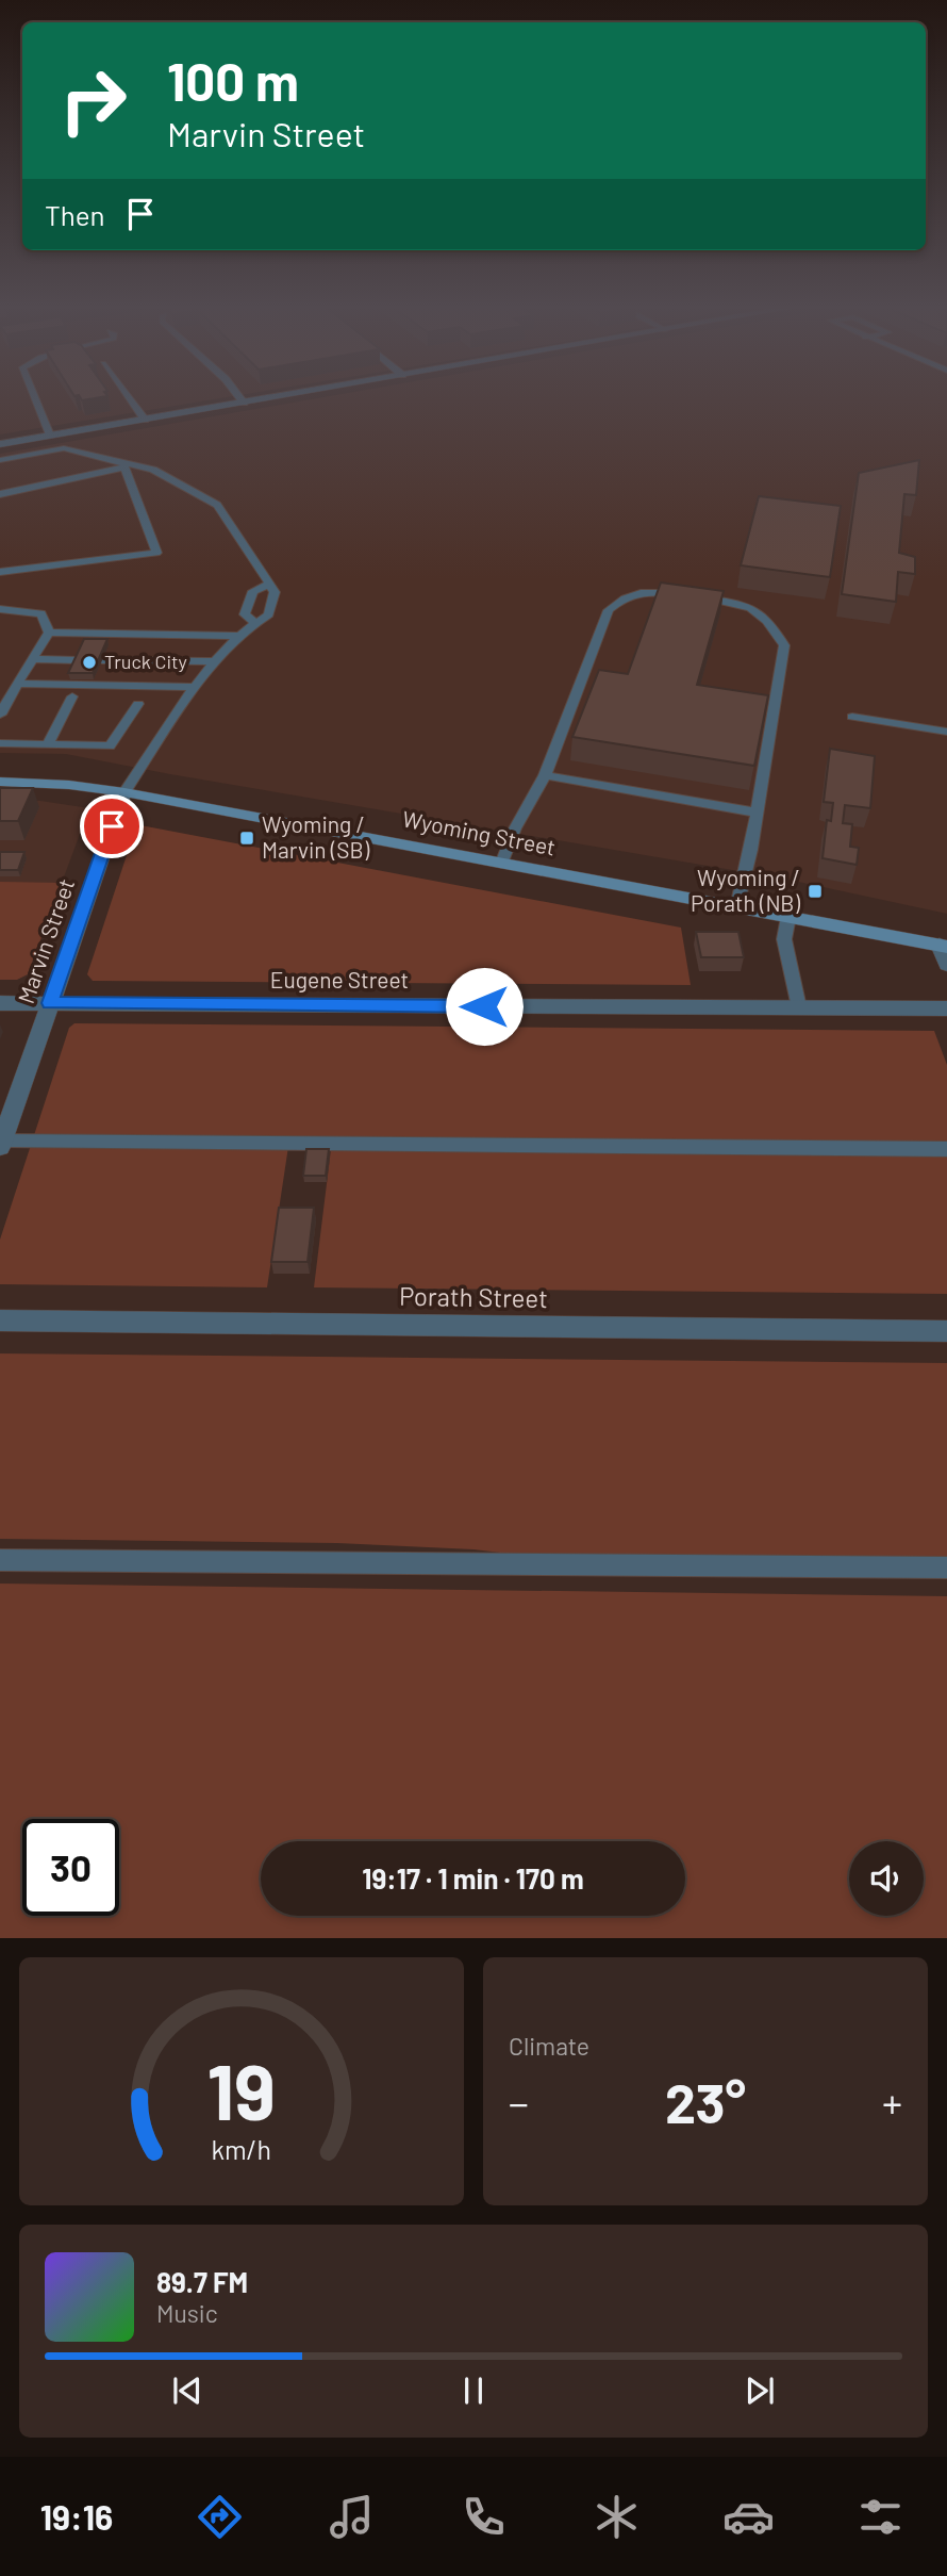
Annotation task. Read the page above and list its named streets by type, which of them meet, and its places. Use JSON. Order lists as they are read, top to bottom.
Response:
{
  "streets": {
    "main road": ["Wyoming Street"],
    "street": ["Marvin Street", "Eugene Street", "Porath Street"]
  },
  "crossings": [
    ["Wyoming Street", "Marvin Street"],
    ["Marvin Street", "Eugene Street"]
  ],
  "places": {
    "other": ["Truck City"],
    "transit": ["Wyoming / Marvin (SB)", "Wyoming / Porath (NB)"]
  },
  "page": {
    "turn": ["100 m", "Marvin Street"],
    "then": "Then",
    "limit": "30",
    "trip": "19:17 · 1 min · 170 m",
    "tile": "Climate",
    "heat": ["−", "23°", "+"],
    "song": ["89.7 FM", "Music"],
    "tabs": "19:16",
    "gauge": ["19", "km/h"]
  }
}
